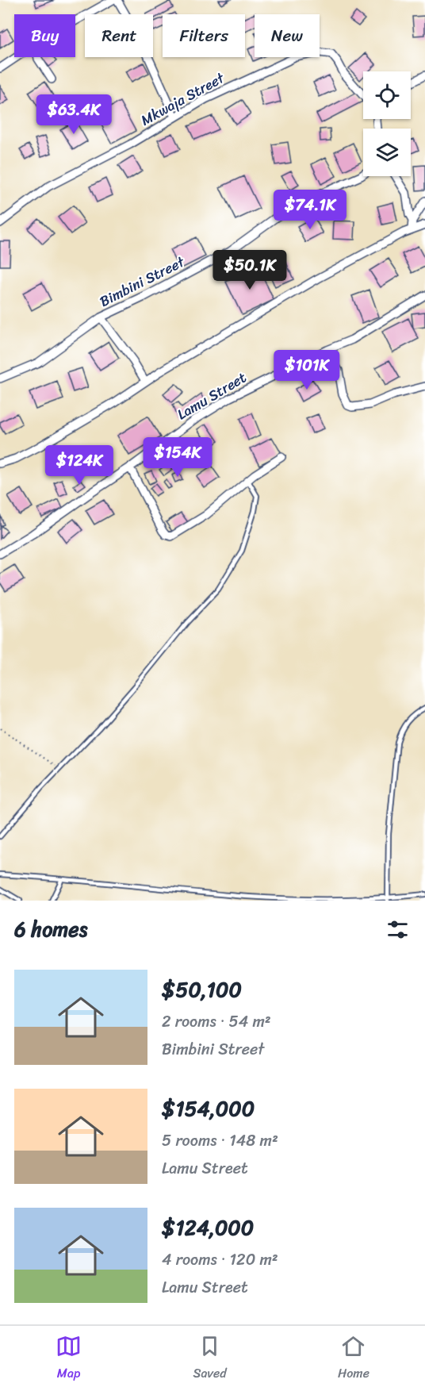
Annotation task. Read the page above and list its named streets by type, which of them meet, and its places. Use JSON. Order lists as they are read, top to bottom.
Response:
{
  "streets": {
    "street": ["Mkwaja Street", "Bimbini Street", "Lamu Street"]
  },
  "page": {
    "chip": [
      "Buy",
      "Rent",
      "Filters",
      "New"
    ],
    "price": [
      "$63.4K",
      "$74.1K",
      "$50.1K",
      "$101K",
      "$154K",
      "$124K"
    ],
    "heading": "6 homes",
    "list": [
      {
        "name": "$50,100",
        "note": "2 rooms · 54 m² · Bimbini Street"
      },
      {
        "name": "$154,000",
        "note": "5 rooms · 148 m² · Lamu Street"
      },
      {
        "name": "$124,000",
        "note": "4 rooms · 120 m² · Lamu Street"
      }
    ],
    "tabs": ["Map", "Saved", "Home"]
  }
}
